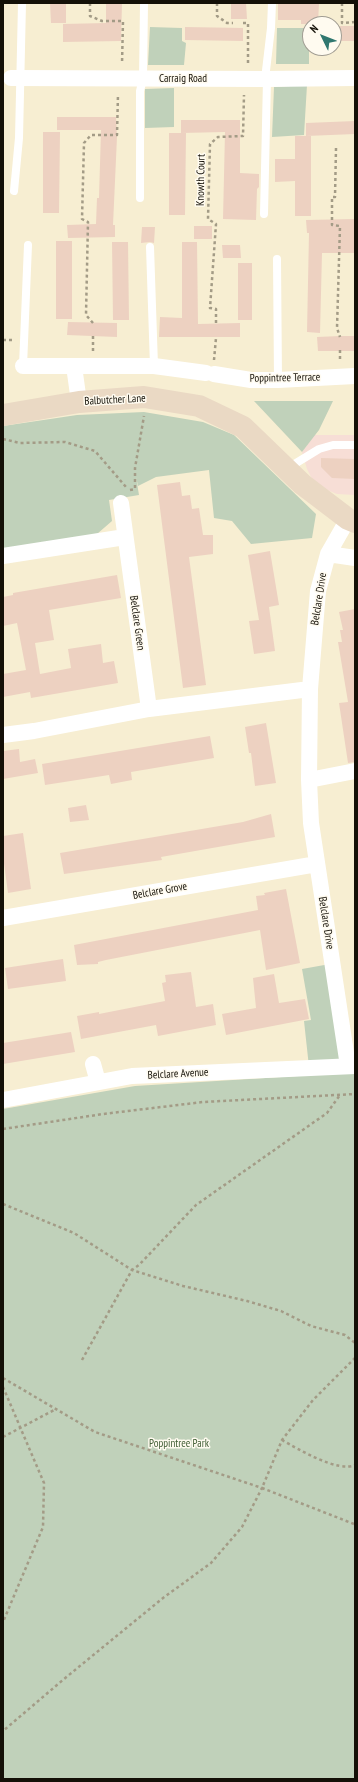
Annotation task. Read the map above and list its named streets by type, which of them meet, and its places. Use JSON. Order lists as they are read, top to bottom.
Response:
{
  "streets": {
    "street": [
      "Carraig Road",
      "Poppintree Terrace",
      "Balbutcher Lane",
      "Belclare Drive",
      "Belclare Green",
      "Belclare Grove",
      "Belclare Avenue"
    ],
    "path": ["Knowth Court"]
  },
  "crossings": [
    ["Carraig Road", "Knowth Court"],
    ["Balbutcher Lane", "Belclare Drive"],
    ["Belclare Drive", "Belclare Grove"],
    ["Belclare Drive", "Belclare Avenue"]
  ],
  "parks": ["Poppintree Park"],
  "north": "top left"
}
